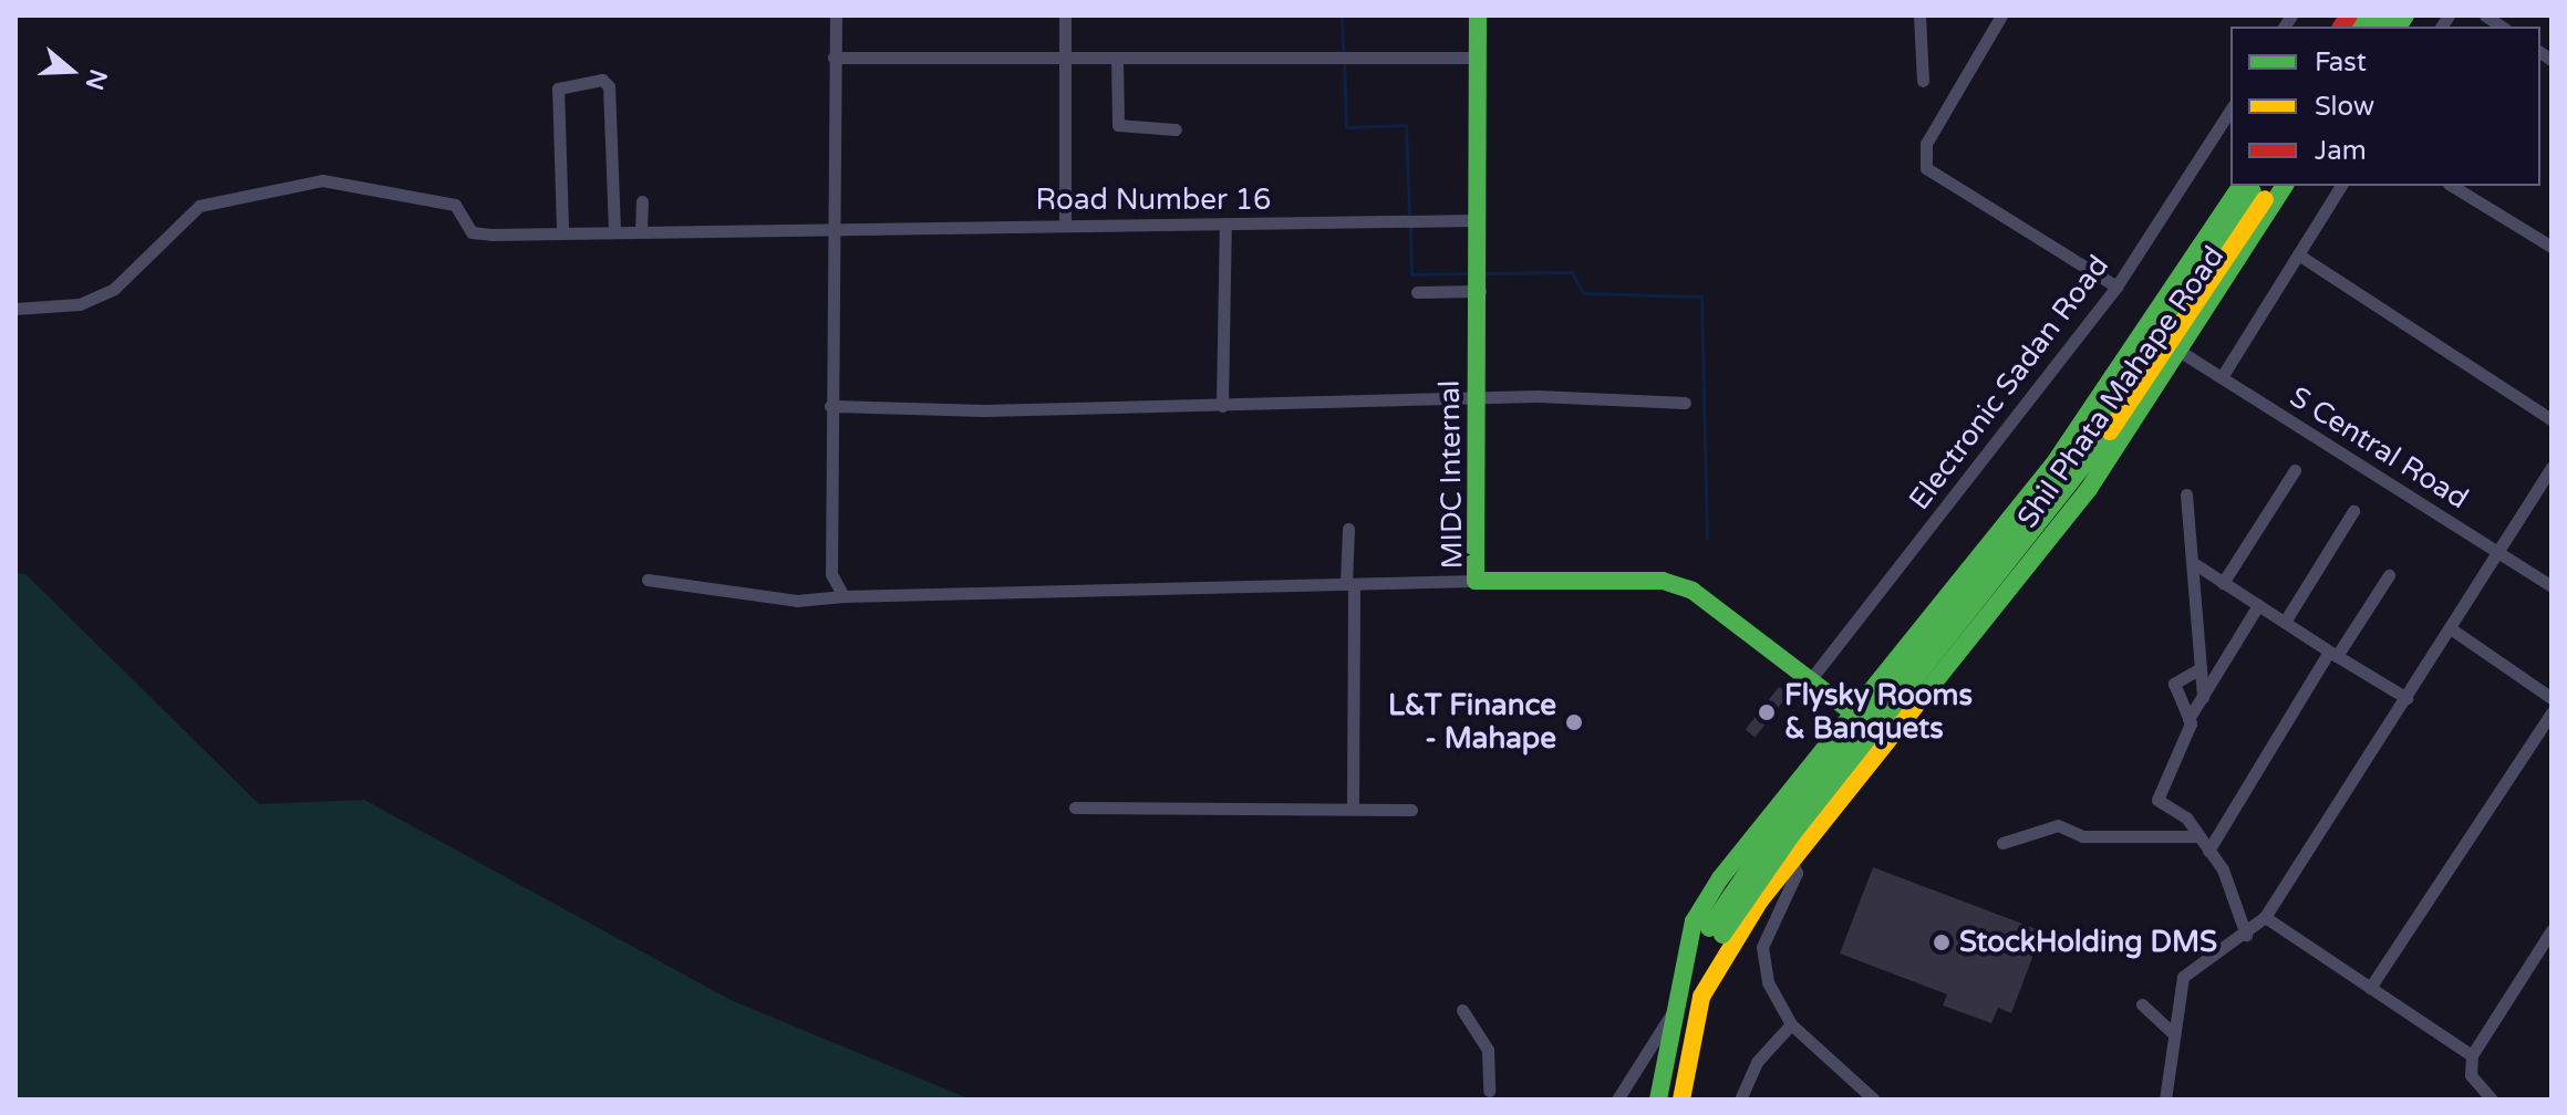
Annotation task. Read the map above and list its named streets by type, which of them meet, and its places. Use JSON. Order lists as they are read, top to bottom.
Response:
{
  "streets": {
    "main road": ["Shil Phata Mahape Road", "MIDC Internal"],
    "street": ["Road Number 16", "Electronic Sadan Road", "S Central Road"]
  },
  "crossings": [
    ["Road Number 16", "MIDC Internal"],
    ["Electronic Sadan Road", "MIDC Internal"],
    ["Shil Phata Mahape Road", "S Central Road"],
    ["Shil Phata Mahape Road", "MIDC Internal"]
  ],
  "places": ["Flysky Rooms & Banquets", "L&T Finance - Mahape", "StockHolding DMS"],
  "legend": ["Fast", "Slow", "Jam"],
  "north": "right"
}
